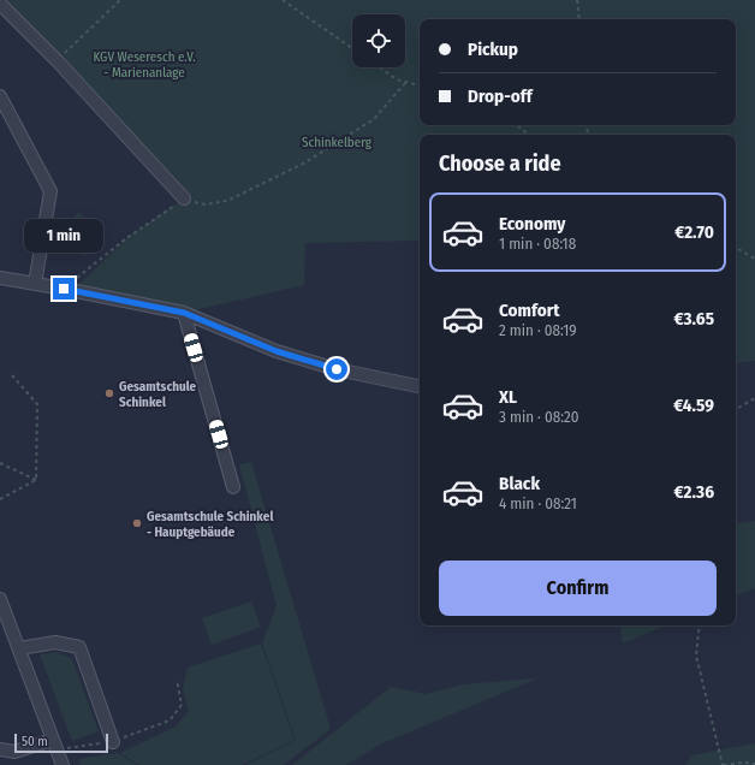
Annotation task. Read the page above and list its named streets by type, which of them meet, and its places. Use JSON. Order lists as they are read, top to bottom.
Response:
{
  "parks": ["KGV Weseresch e.V. - Marienanlage", "Schinkelberg"],
  "places": ["Gesamtschule Schinkel", "Gesamtschule Schinkel - Hauptgebäude"],
  "scale_bar": "50 m",
  "page": {
    "banner": ["Pickup", "Drop-off"],
    "heading": "Choose a ride",
    "list": [
      {
        "name": "Economy",
        "note": "1 min · 08:18",
        "value": "€2.70"
      },
      {
        "name": "Comfort",
        "note": "2 min · 08:19",
        "value": "€3.65"
      },
      {
        "name": "XL",
        "note": "3 min · 08:20",
        "value": "€4.59"
      },
      {
        "name": "Black",
        "note": "4 min · 08:21",
        "value": "€2.36"
      }
    ],
    "bubble": "1 min",
    "buttons": "Confirm",
    "scale": "50 m"
  }
}
